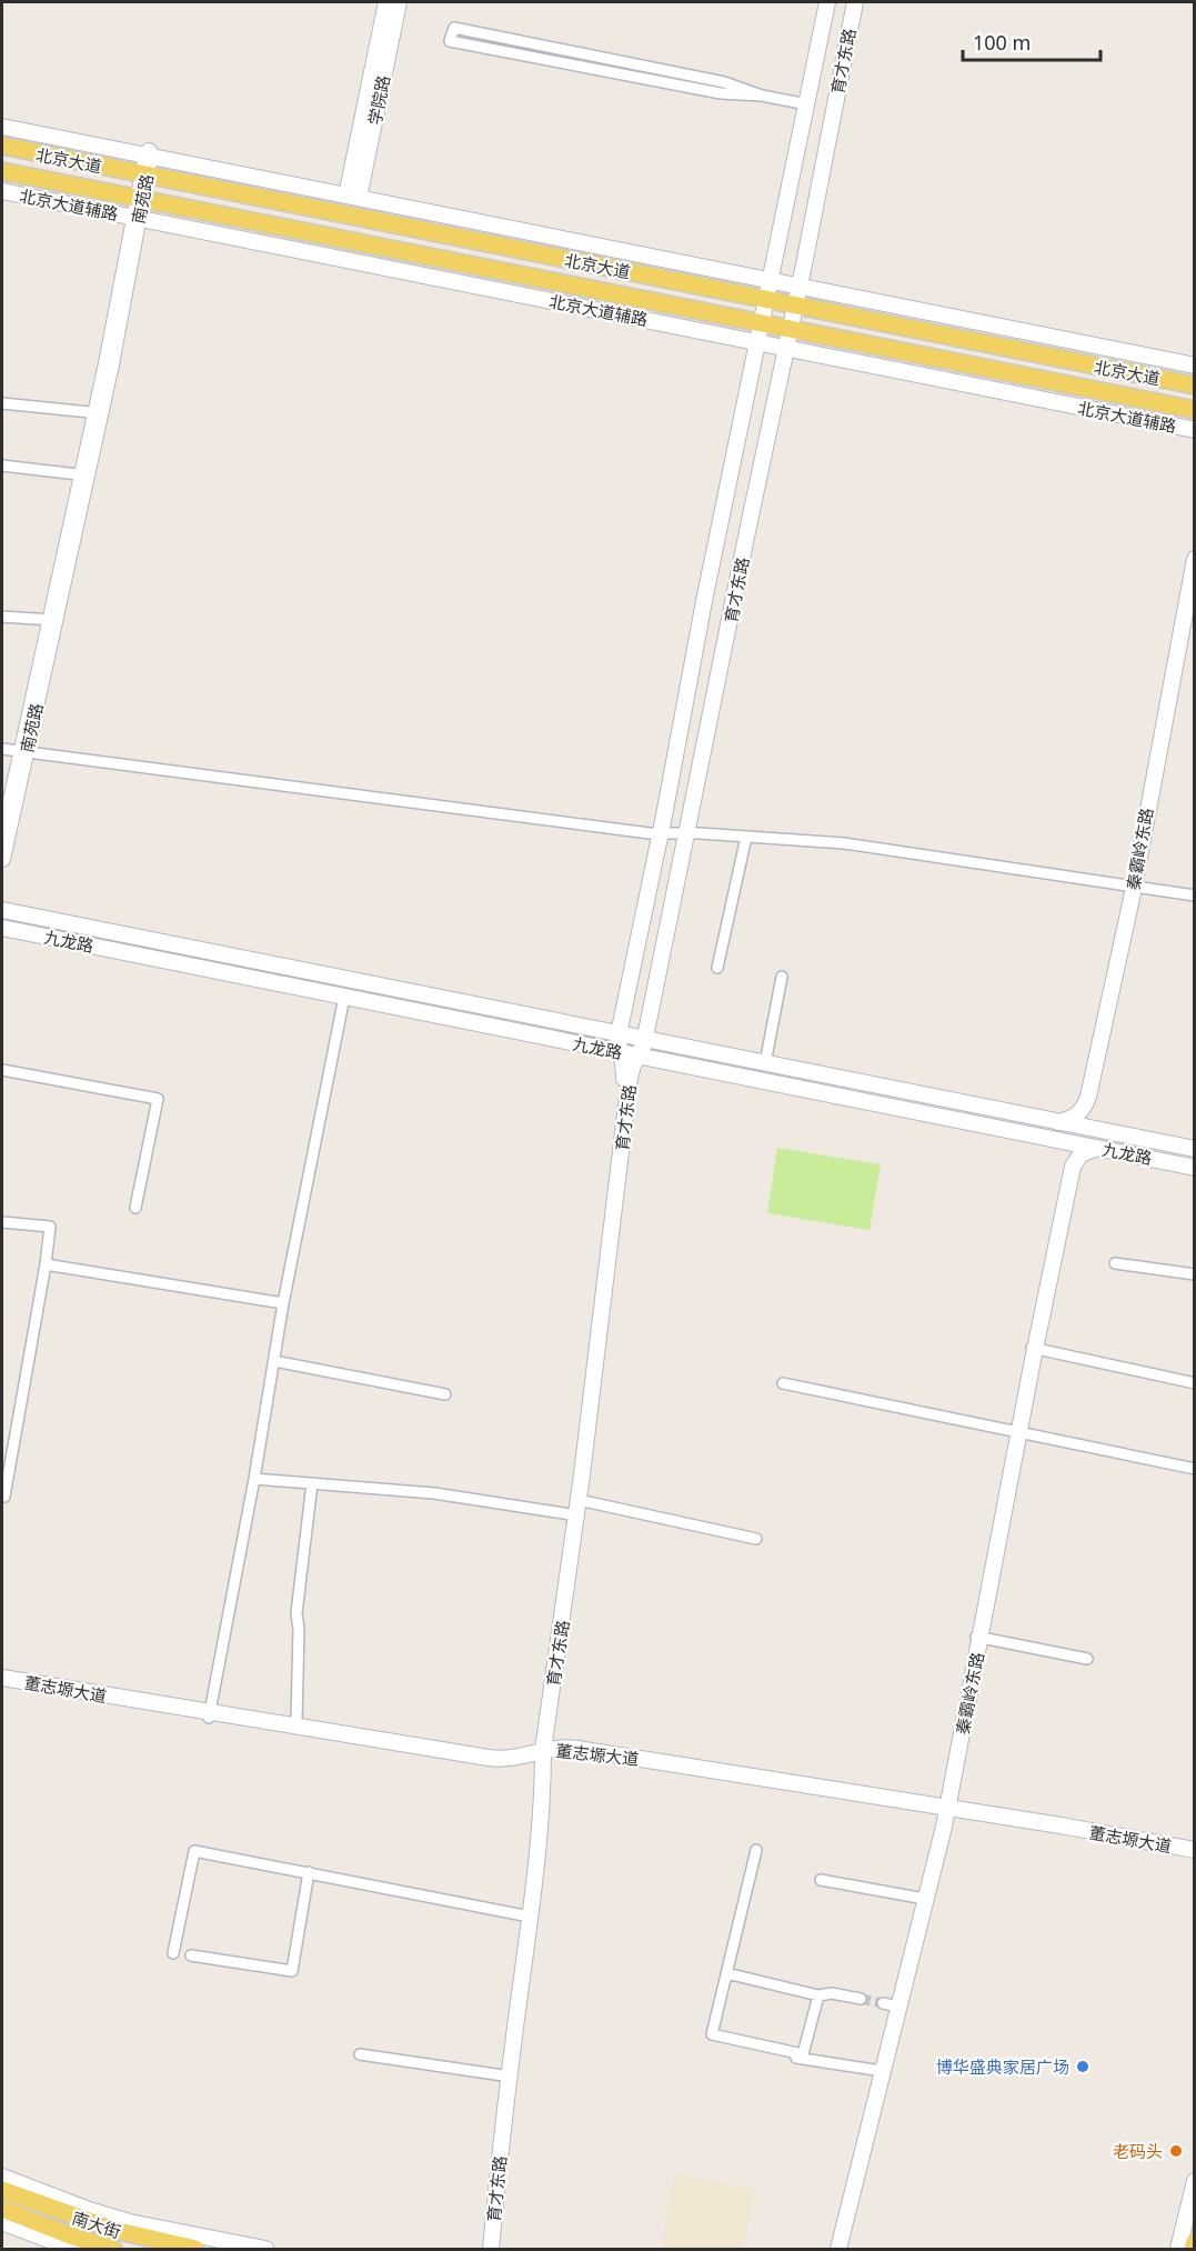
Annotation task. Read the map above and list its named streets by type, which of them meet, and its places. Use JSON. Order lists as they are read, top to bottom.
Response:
{
  "streets": {
    "main road": ["北京大道", "南大街"],
    "street": [
      "育才东路",
      "学院路",
      "南苑路",
      "北京大道辅路",
      "秦霸岭东路",
      "九龙路",
      "董志塬大道"
    ]
  },
  "crossings": [
    ["育才东路", "北京大道"],
    ["育才东路", "北京大道辅路"],
    ["育才东路", "九龙路"],
    ["育才东路", "董志塬大道"],
    ["北京大道", "南苑路"],
    ["南苑路", "北京大道辅路"],
    ["秦霸岭东路", "九龙路"],
    ["秦霸岭东路", "董志塬大道"]
  ],
  "places": ["博华盛典家居广场", "老码头"],
  "scale_bar": "100 m"
}
